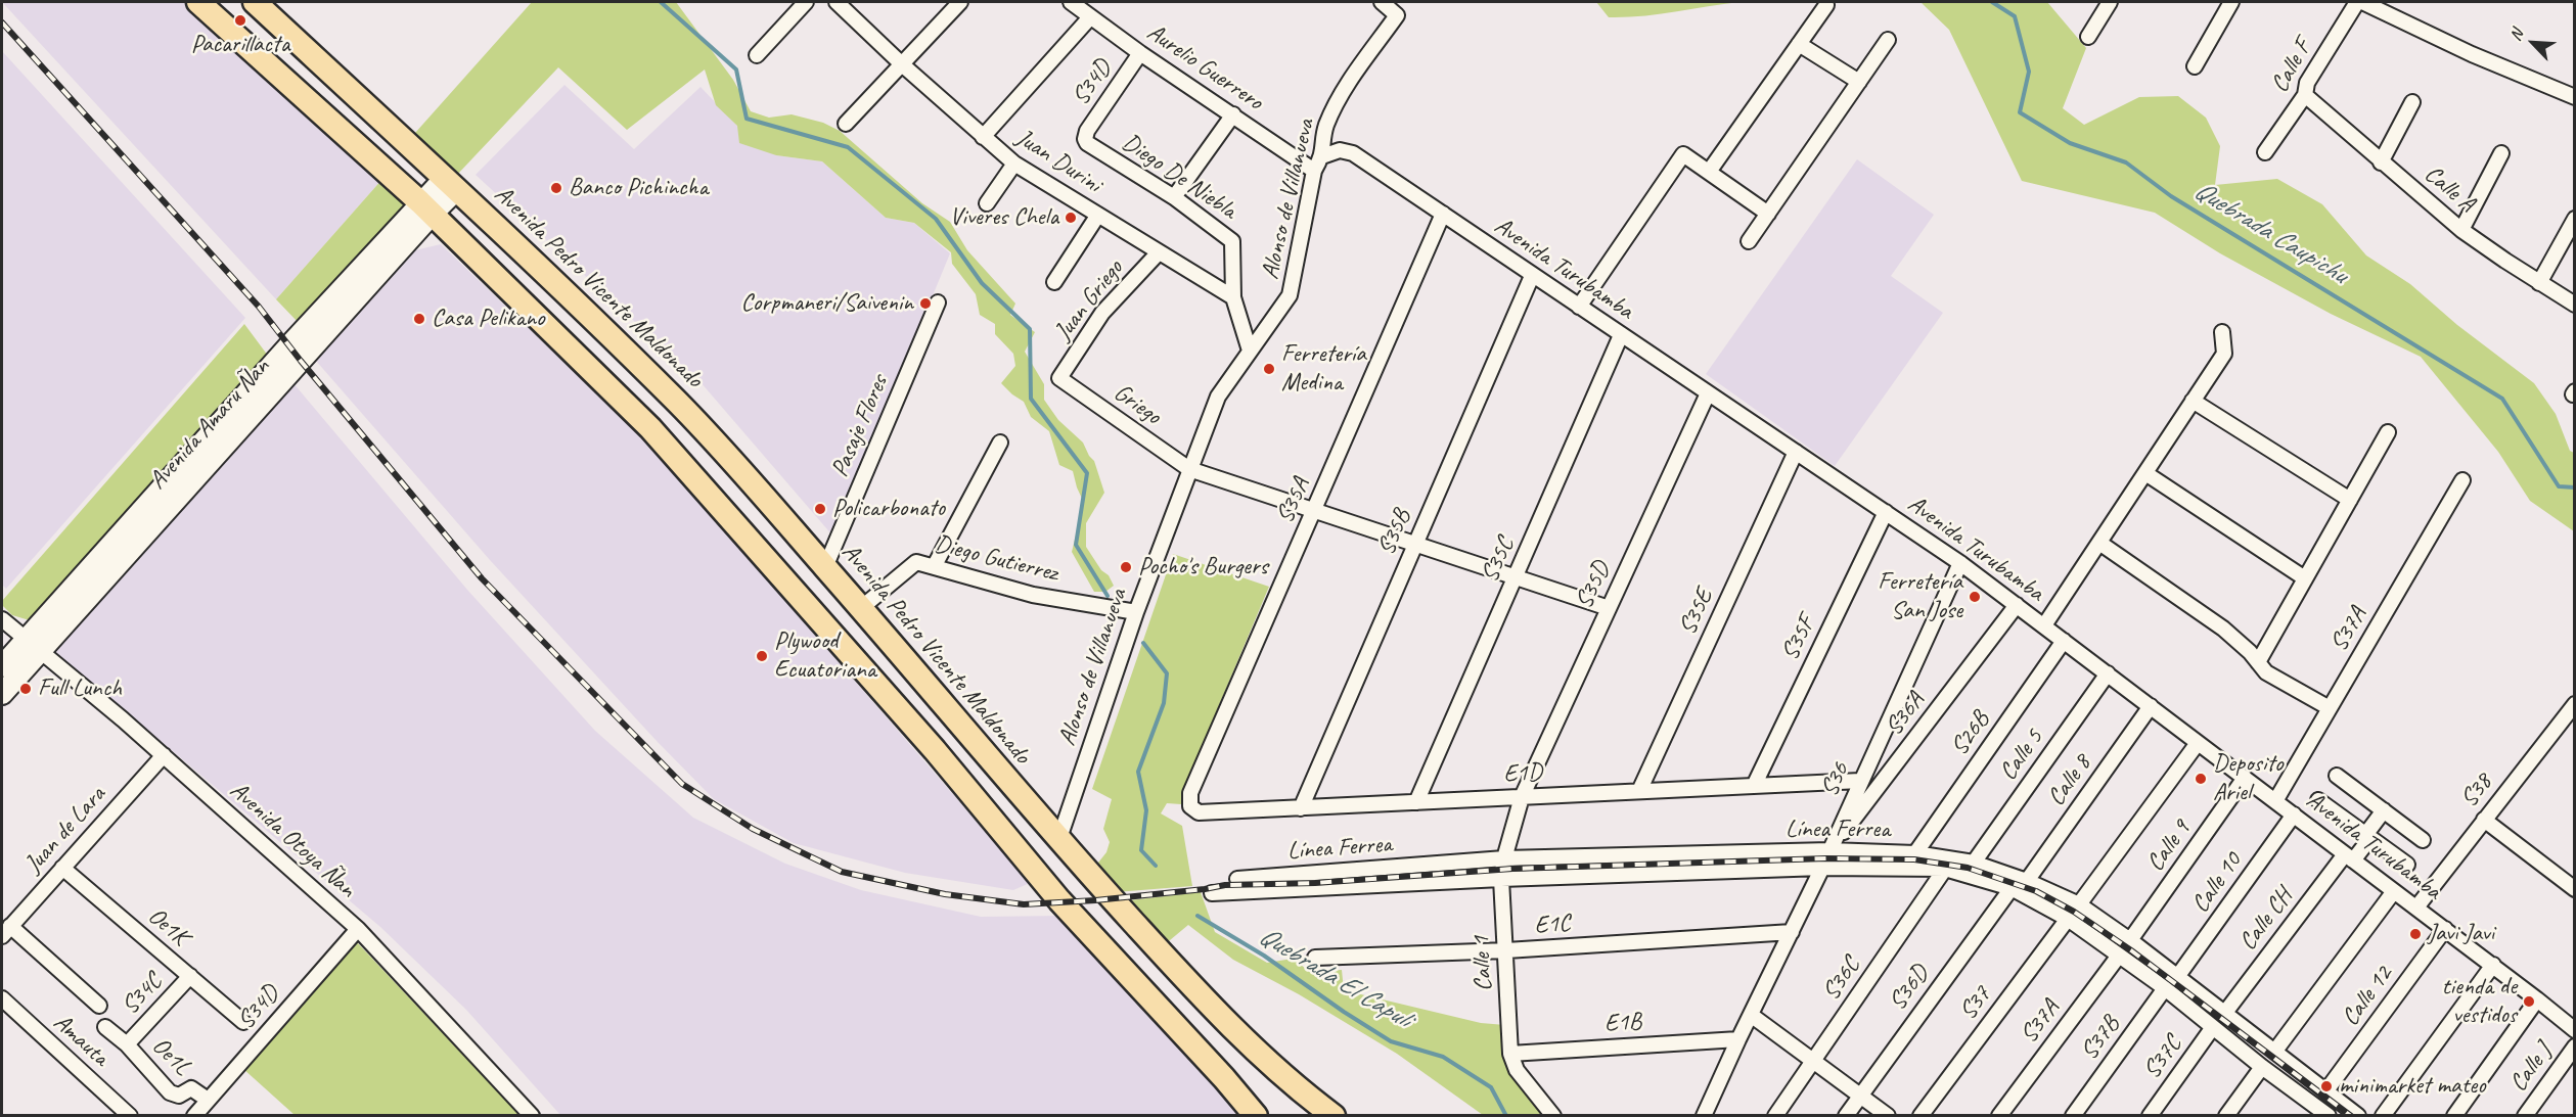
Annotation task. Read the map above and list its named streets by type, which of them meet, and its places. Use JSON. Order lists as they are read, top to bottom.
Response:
{
  "streets": {
    "main road": ["Avenida Pedro Vicente Maldonado", "Avenida Amaru Ñan"],
    "street": [
      "Calle F",
      "Aurelio Guerrero",
      "S34D",
      "Juan Durini",
      "Diego De Niebla",
      "Calle A",
      "Alonso de Villanueva",
      "Avenida Turubamba",
      "Juan Griego",
      "Griego",
      "Pasaje Flores",
      "S35A",
      "S35B",
      "Diego Gutierrez",
      "S35C",
      "S35D",
      "S35E",
      "S37A",
      "S35F",
      "S36A",
      "S26B",
      "Calle 5",
      "E1D",
      "S36",
      "Calle 8",
      "S38",
      "Juan de Lara",
      "Línea Ferrea",
      "Avenida Otoya Ñan",
      "Calle 9",
      "Calle 10",
      "Calle CH",
      "E1C",
      "Oe1K",
      "Calle 1",
      "S36C",
      "S36D",
      "S34C",
      "Calle 12",
      "S37",
      "E1B",
      "S37B",
      "Amauta",
      "Oe1L",
      "S37C",
      "Calle J"
    ]
  },
  "crossings": [
    ["Calle F", "Calle A"],
    ["Aurelio Guerrero", "S34D"],
    ["Aurelio Guerrero", "Alonso de Villanueva"],
    ["S34D", "Diego De Niebla"],
    ["S34D", "Avenida Otoya Ñan"],
    ["S34D", "Oe1L"],
    ["Juan Durini", "Diego De Niebla"],
    ["Juan Durini", "Juan Griego"],
    ["Alonso de Villanueva", "Avenida Turubamba"],
    ["Alonso de Villanueva", "Avenida Pedro Vicente Maldonado"],
    ["Alonso de Villanueva", "Griego"],
    ["Alonso de Villanueva", "Diego Gutierrez"],
    ["Avenida Turubamba", "S35A"],
    ["Avenida Turubamba", "S35B"],
    ["Avenida Turubamba", "S35C"],
    ["Avenida Turubamba", "S35D"],
    ["Avenida Turubamba", "S35E"],
    ["Avenida Turubamba", "S37A"],
    ["Avenida Turubamba", "S35F"],
    ["Avenida Turubamba", "S36A"],
    ["Avenida Turubamba", "S26B"],
    ["Avenida Turubamba", "Calle 5"],
    ["Avenida Turubamba", "S36"],
    ["Avenida Turubamba", "Calle 8"],
    ["Avenida Turubamba", "S38"],
    ["Avenida Turubamba", "Calle 9"],
    ["Avenida Turubamba", "Calle 10"],
    ["Avenida Turubamba", "Calle CH"],
    ["Avenida Turubamba", "Calle 12"],
    ["Avenida Pedro Vicente Maldonado", "Avenida Amaru Ñan"],
    ["Avenida Pedro Vicente Maldonado", "Pasaje Flores"],
    ["Avenida Pedro Vicente Maldonado", "Diego Gutierrez"],
    ["Juan Griego", "Griego"],
    ["Griego", "S35A"],
    ["Griego", "S35B"],
    ["Griego", "S35C"],
    ["Griego", "S35D"],
    ["Avenida Amaru Ñan", "Avenida Otoya Ñan"],
    ["S35A", "E1D"],
    ["S35B", "E1D"],
    ["S35C", "E1D"],
    ["S35D", "E1D"],
    ["S35D", "Calle 1"],
    ["S35E", "E1D"],
    ["S37A", "Línea Ferrea"],
    ["S35F", "E1D"],
    ["S36A", "S36"],
    ["S36A", "Línea Ferrea"],
    ["S26B", "Línea Ferrea"],
    ["Calle 5", "Línea Ferrea"],
    ["E1D", "S36"],
    ["E1D", "Calle 1"],
    ["S36", "Línea Ferrea"],
    ["S36", "E1C"],
    ["S36", "E1B"],
    ["Calle 8", "Línea Ferrea"],
    ["Juan de Lara", "Avenida Otoya Ñan"],
    ["Juan de Lara", "Oe1K"],
    ["Línea Ferrea", "Calle 9"],
    ["Línea Ferrea", "Calle 10"],
    ["Línea Ferrea", "Calle CH"],
    ["Línea Ferrea", "Calle 1"],
    ["Línea Ferrea", "S36C"],
    ["Línea Ferrea", "S36D"],
    ["Línea Ferrea", "Calle 12"],
    ["Línea Ferrea", "S37"],
    ["Línea Ferrea", "S37B"],
    ["Línea Ferrea", "S37C"],
    ["E1C", "Calle 1"],
    ["Oe1K", "S34C"],
    ["Calle 1", "E1B"],
    ["S34C", "Oe1L"]
  ],
  "water": ["Quebrada Caupichu", "Quebrada El Capuli"],
  "places": [
    "Pacarillacta",
    "Banco Pichincha",
    "Viveres Chela",
    "Corpmaneri/Saivenin",
    "Casa Pelikano",
    "Ferretería Medina",
    "Policarbonato",
    "Pocho's Burgers",
    "Ferretería San Jose",
    "Plywood Ecuatoriana",
    "Full Lunch",
    "Deposito Ariel",
    "Javi Javi",
    "tienda de vestidos",
    "minimarket mateo"
  ],
  "north": "top left"
}
